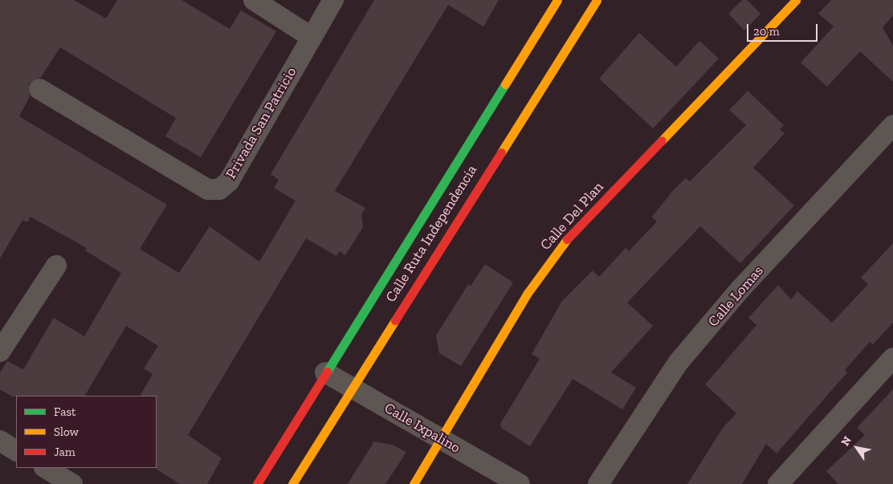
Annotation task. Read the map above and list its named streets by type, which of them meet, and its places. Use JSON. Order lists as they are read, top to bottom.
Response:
{
  "streets": {
    "main road": ["Calle Del Plan", "Calle Ruta Independencia"],
    "street": ["Privada San Patricio", "Calle Lomas", "Calle Ixpalino"]
  },
  "crossings": [
    ["Calle Del Plan", "Calle Ixpalino"],
    ["Calle Ruta Independencia", "Calle Ixpalino"]
  ],
  "legend": ["Fast", "Slow", "Jam"],
  "scale_bar": "20 m",
  "north": "top left"
}
